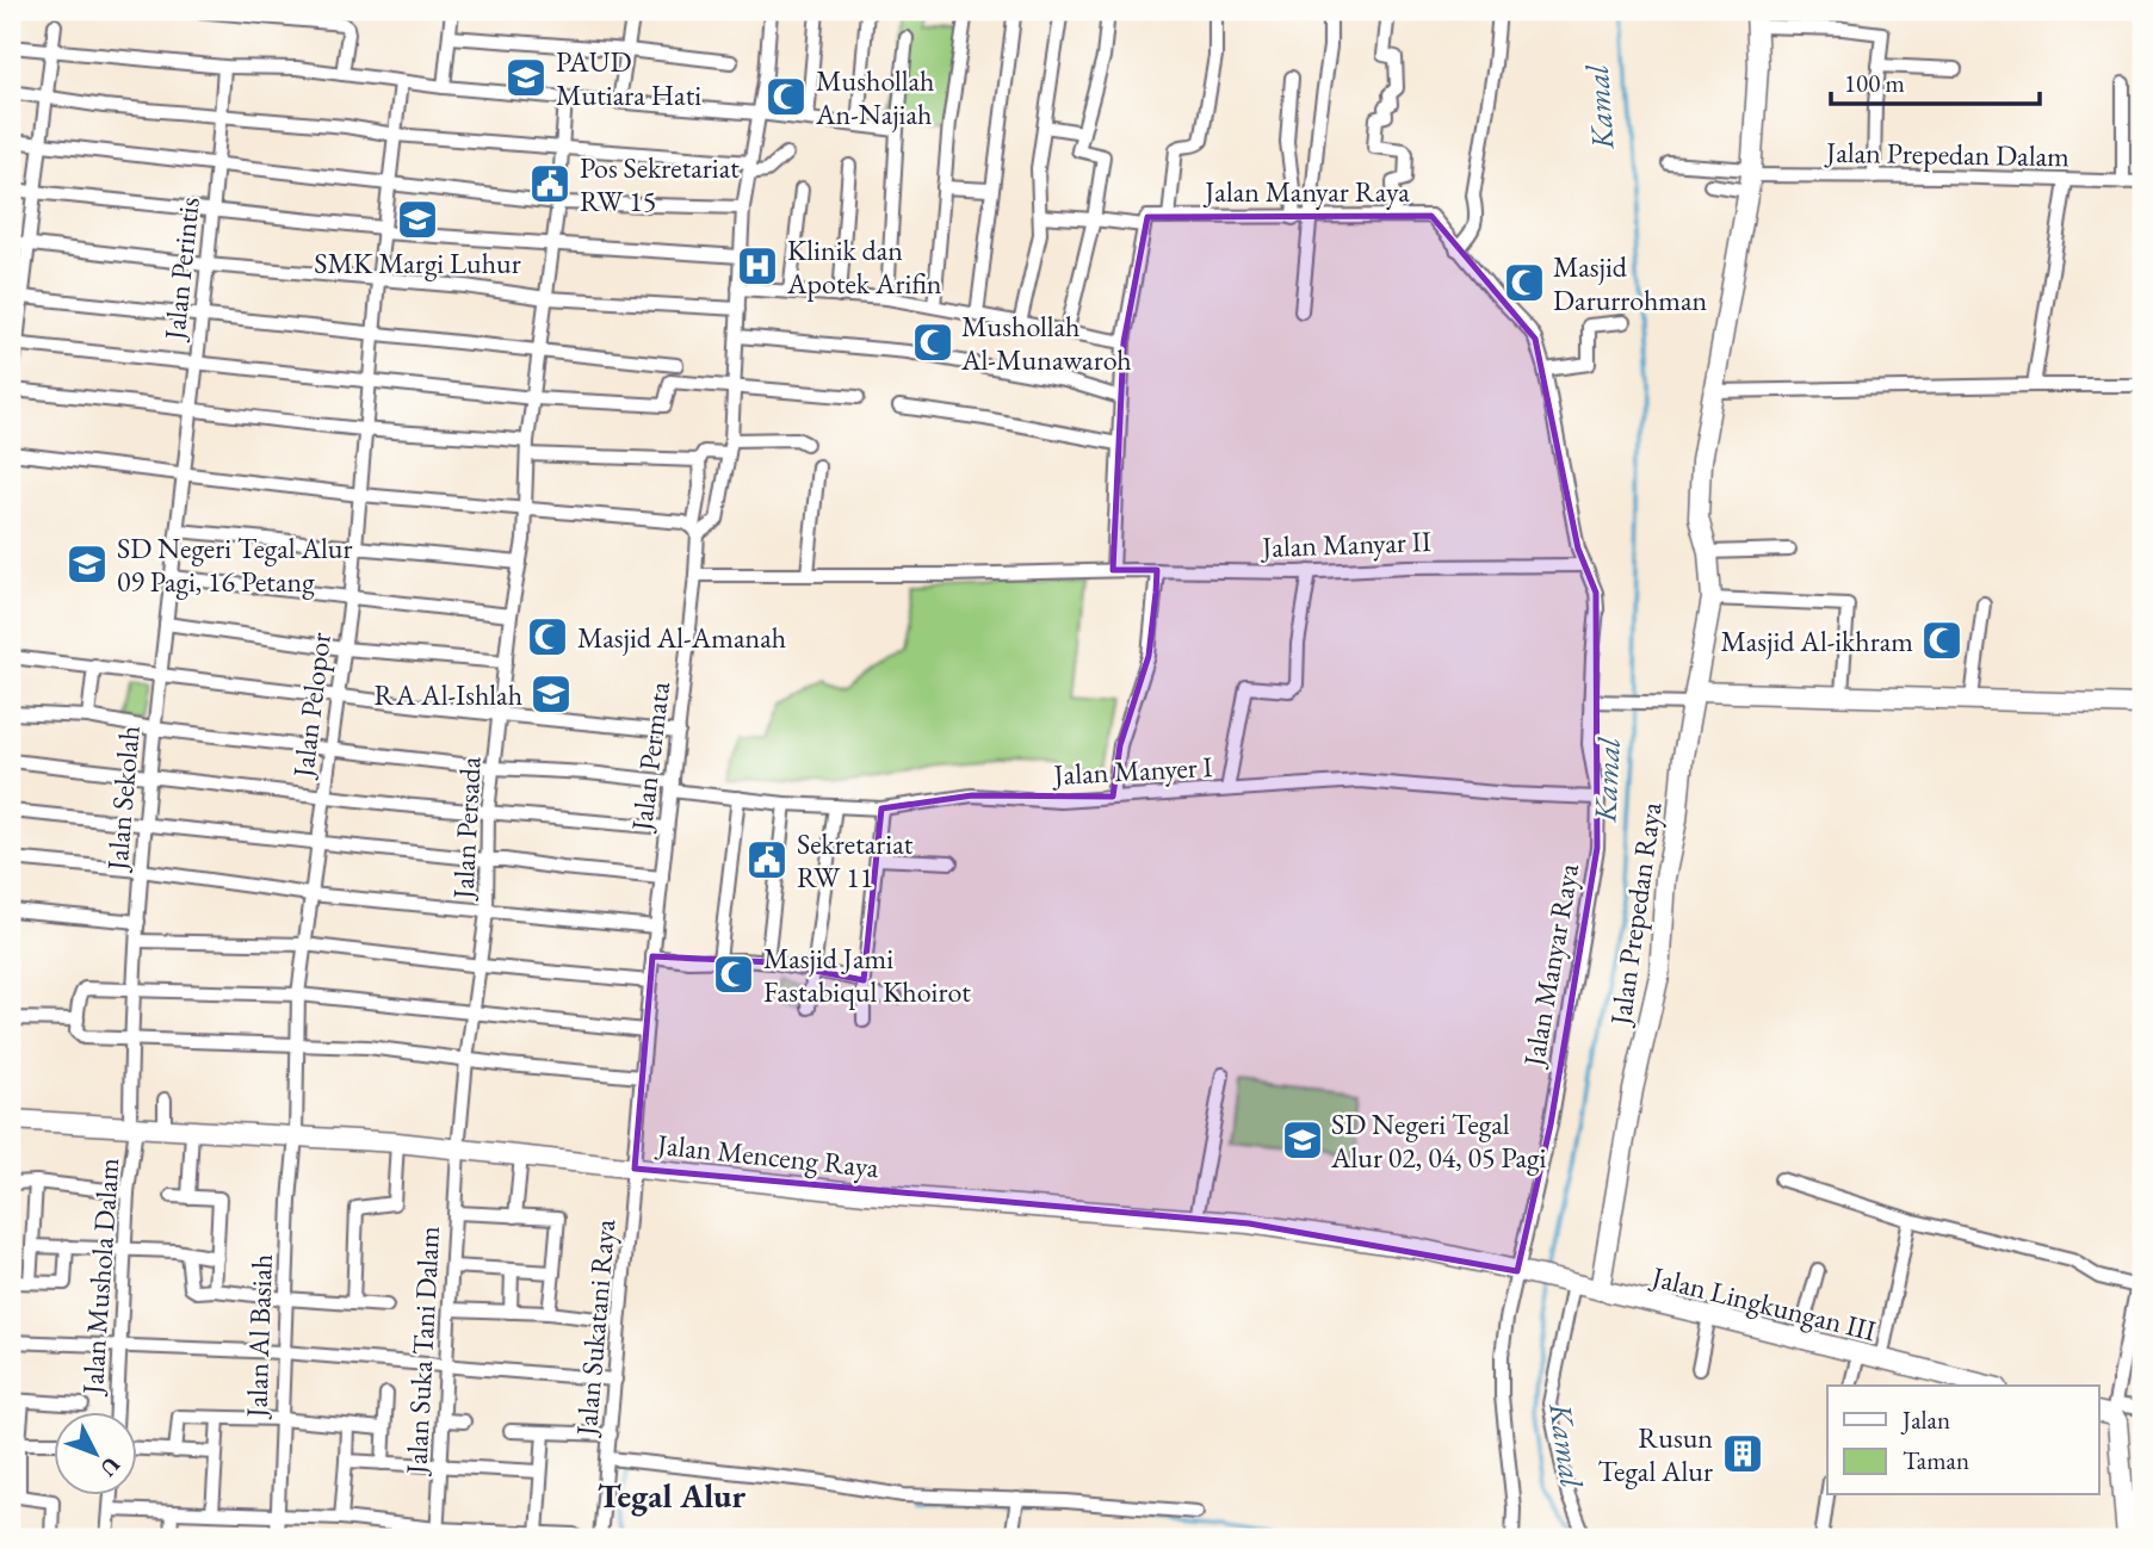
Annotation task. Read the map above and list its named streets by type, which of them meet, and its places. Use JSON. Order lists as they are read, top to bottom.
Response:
{
  "streets": {
    "street": [
      "Jalan Prepedan Dalam",
      "Jalan Manyar Raya",
      "Jalan Perintis",
      "Jalan Manyar II",
      "Jalan Pelopor",
      "Jalan Permata",
      "Jalan Manyer I",
      "Jalan Sekolah",
      "Jalan Persada",
      "Jalan Prepedan Raya",
      "Jalan Menceng Raya",
      "Jalan Mushola Dalam",
      "Jalan Lingkungan III",
      "Jalan Sukatani Raya",
      "Jalan Al Basiah",
      "Jalan Suka Tani Dalam"
    ]
  },
  "crossings": [
    ["Jalan Prepedan Dalam", "Jalan Prepedan Raya"],
    ["Jalan Manyar Raya", "Jalan Manyar II"],
    ["Jalan Manyar Raya", "Jalan Manyer I"],
    ["Jalan Manyar Raya", "Jalan Menceng Raya"],
    ["Jalan Manyar Raya", "Jalan Lingkungan III"],
    ["Jalan Perintis", "Jalan Sekolah"],
    ["Jalan Pelopor", "Jalan Manyer I"],
    ["Jalan Pelopor", "Jalan Menceng Raya"],
    ["Jalan Pelopor", "Jalan Al Basiah"],
    ["Jalan Permata", "Jalan Manyer I"],
    ["Jalan Permata", "Jalan Menceng Raya"],
    ["Jalan Permata", "Jalan Sukatani Raya"],
    ["Jalan Manyer I", "Jalan Sekolah"],
    ["Jalan Manyer I", "Jalan Persada"],
    ["Jalan Sekolah", "Jalan Menceng Raya"],
    ["Jalan Sekolah", "Jalan Mushola Dalam"],
    ["Jalan Persada", "Jalan Menceng Raya"],
    ["Jalan Persada", "Jalan Suka Tani Dalam"],
    ["Jalan Prepedan Raya", "Jalan Lingkungan III"],
    ["Jalan Menceng Raya", "Jalan Mushola Dalam"],
    ["Jalan Menceng Raya", "Jalan Lingkungan III"],
    ["Jalan Menceng Raya", "Jalan Sukatani Raya"],
    ["Jalan Menceng Raya", "Jalan Al Basiah"],
    ["Jalan Menceng Raya", "Jalan Suka Tani Dalam"]
  ],
  "districts": ["Tegal Alur"],
  "water": ["Kamal"],
  "places": {
    "school or university": [
      "PAUD Mutiara Hati",
      "SMK Margi Luhur",
      "SD Negeri Tegal Alur 09 Pagi, 16 Petang",
      "RA Al-Ishlah",
      "SD Negeri Tegal Alur 02, 04, 05 Pagi"
    ],
    "mosque": [
      "Mushollah An-Najiah",
      "Masjid Darurrohman",
      "Mushollah Al-Munawaroh",
      "Masjid Al-Amanah",
      "Masjid Al-ikhram",
      "Masjid Jami Fastabiqul Khoirot"
    ],
    "public building": ["Pos Sekretariat RW 15", "Sekretariat RW 11"],
    "hospital": ["Klinik dan Apotek Arifin"],
    "building": ["Rusun Tegal Alur"]
  },
  "legend": ["Jalan", "Taman"],
  "scale_bar": "100 m",
  "north": "bottom right"
}
